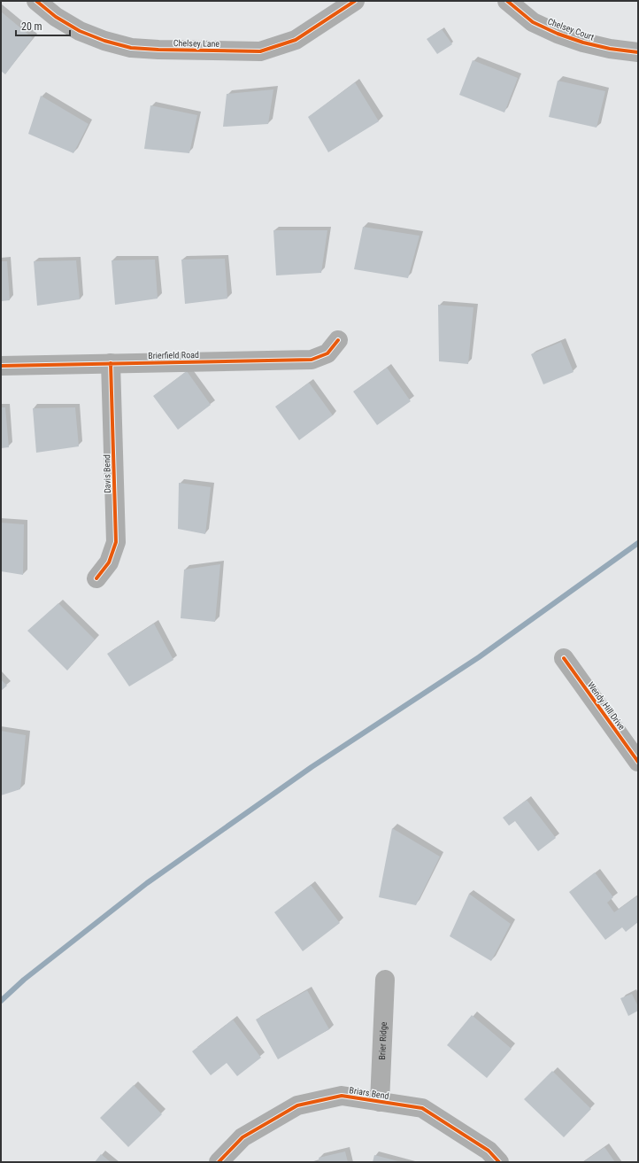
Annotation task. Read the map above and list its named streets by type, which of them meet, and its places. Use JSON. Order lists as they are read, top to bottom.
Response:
{
  "streets": {
    "street": [
      "Chelsey Court",
      "Chelsey Lane",
      "Brierfield Road",
      "Davis Bend",
      "Wendy Hill Drive",
      "Brier Ridge",
      "Briars Bend"
    ]
  },
  "crossings": [
    ["Brierfield Road", "Davis Bend"],
    ["Brier Ridge", "Briars Bend"]
  ],
  "scale_bar": "20 m"
}
